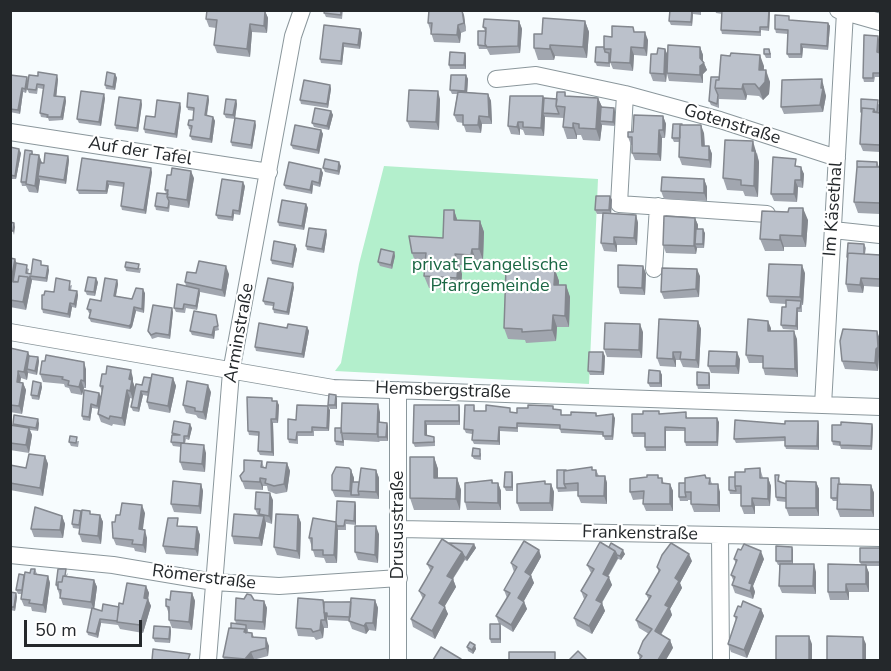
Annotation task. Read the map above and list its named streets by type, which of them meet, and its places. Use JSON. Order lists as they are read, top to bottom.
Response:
{
  "streets": {
    "street": [
      "Gotenstraße",
      "Auf der Tafel",
      "Im Käsethal",
      "Arminstraße",
      "Hemsbergstraße",
      "Drususstraße",
      "Frankenstraße",
      "Römerstraße"
    ]
  },
  "crossings": [
    ["Gotenstraße", "Im Käsethal"],
    ["Auf der Tafel", "Arminstraße"],
    ["Im Käsethal", "Hemsbergstraße"],
    ["Arminstraße", "Hemsbergstraße"],
    ["Arminstraße", "Römerstraße"],
    ["Hemsbergstraße", "Drususstraße"],
    ["Drususstraße", "Frankenstraße"],
    ["Drususstraße", "Römerstraße"]
  ],
  "parks": ["privat Evangelische Pfarrgemeinde"],
  "scale_bar": "50 m"
}
